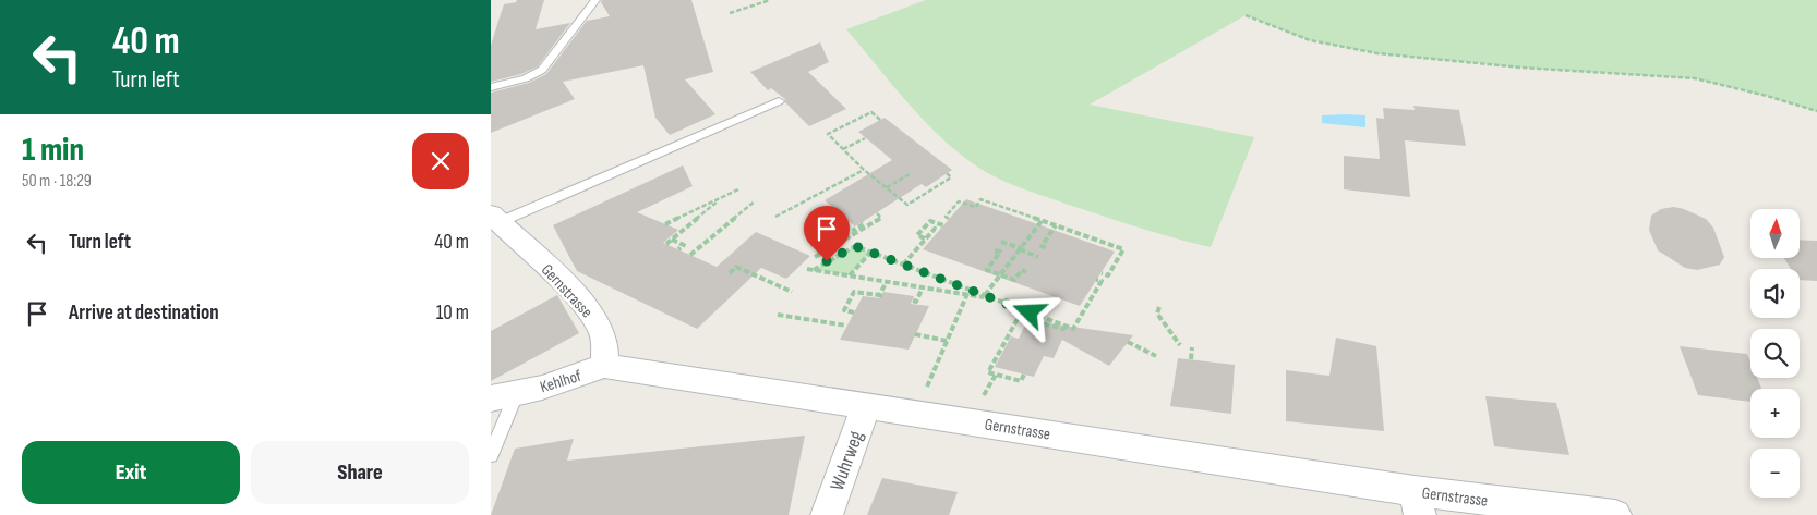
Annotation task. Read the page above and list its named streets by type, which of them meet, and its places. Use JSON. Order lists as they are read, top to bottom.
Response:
{
  "streets": {
    "street": ["Gernstrasse", "Kehlhof", "Wuhrweg"]
  },
  "crossings": [
    ["Gernstrasse", "Kehlhof"],
    ["Gernstrasse", "Wuhrweg"]
  ],
  "north": "top",
  "page": {
    "turn": ["40 m", "Turn left"],
    "heading": ["1 min", "50 m · 18:29"],
    "list": [
      {
        "name": "Turn left",
        "value": "40 m"
      },
      {
        "name": "Arrive at destination",
        "value": "10 m"
      }
    ],
    "map_buttons": ["+", "−"],
    "buttons": ["Exit", "Share"]
  }
}
